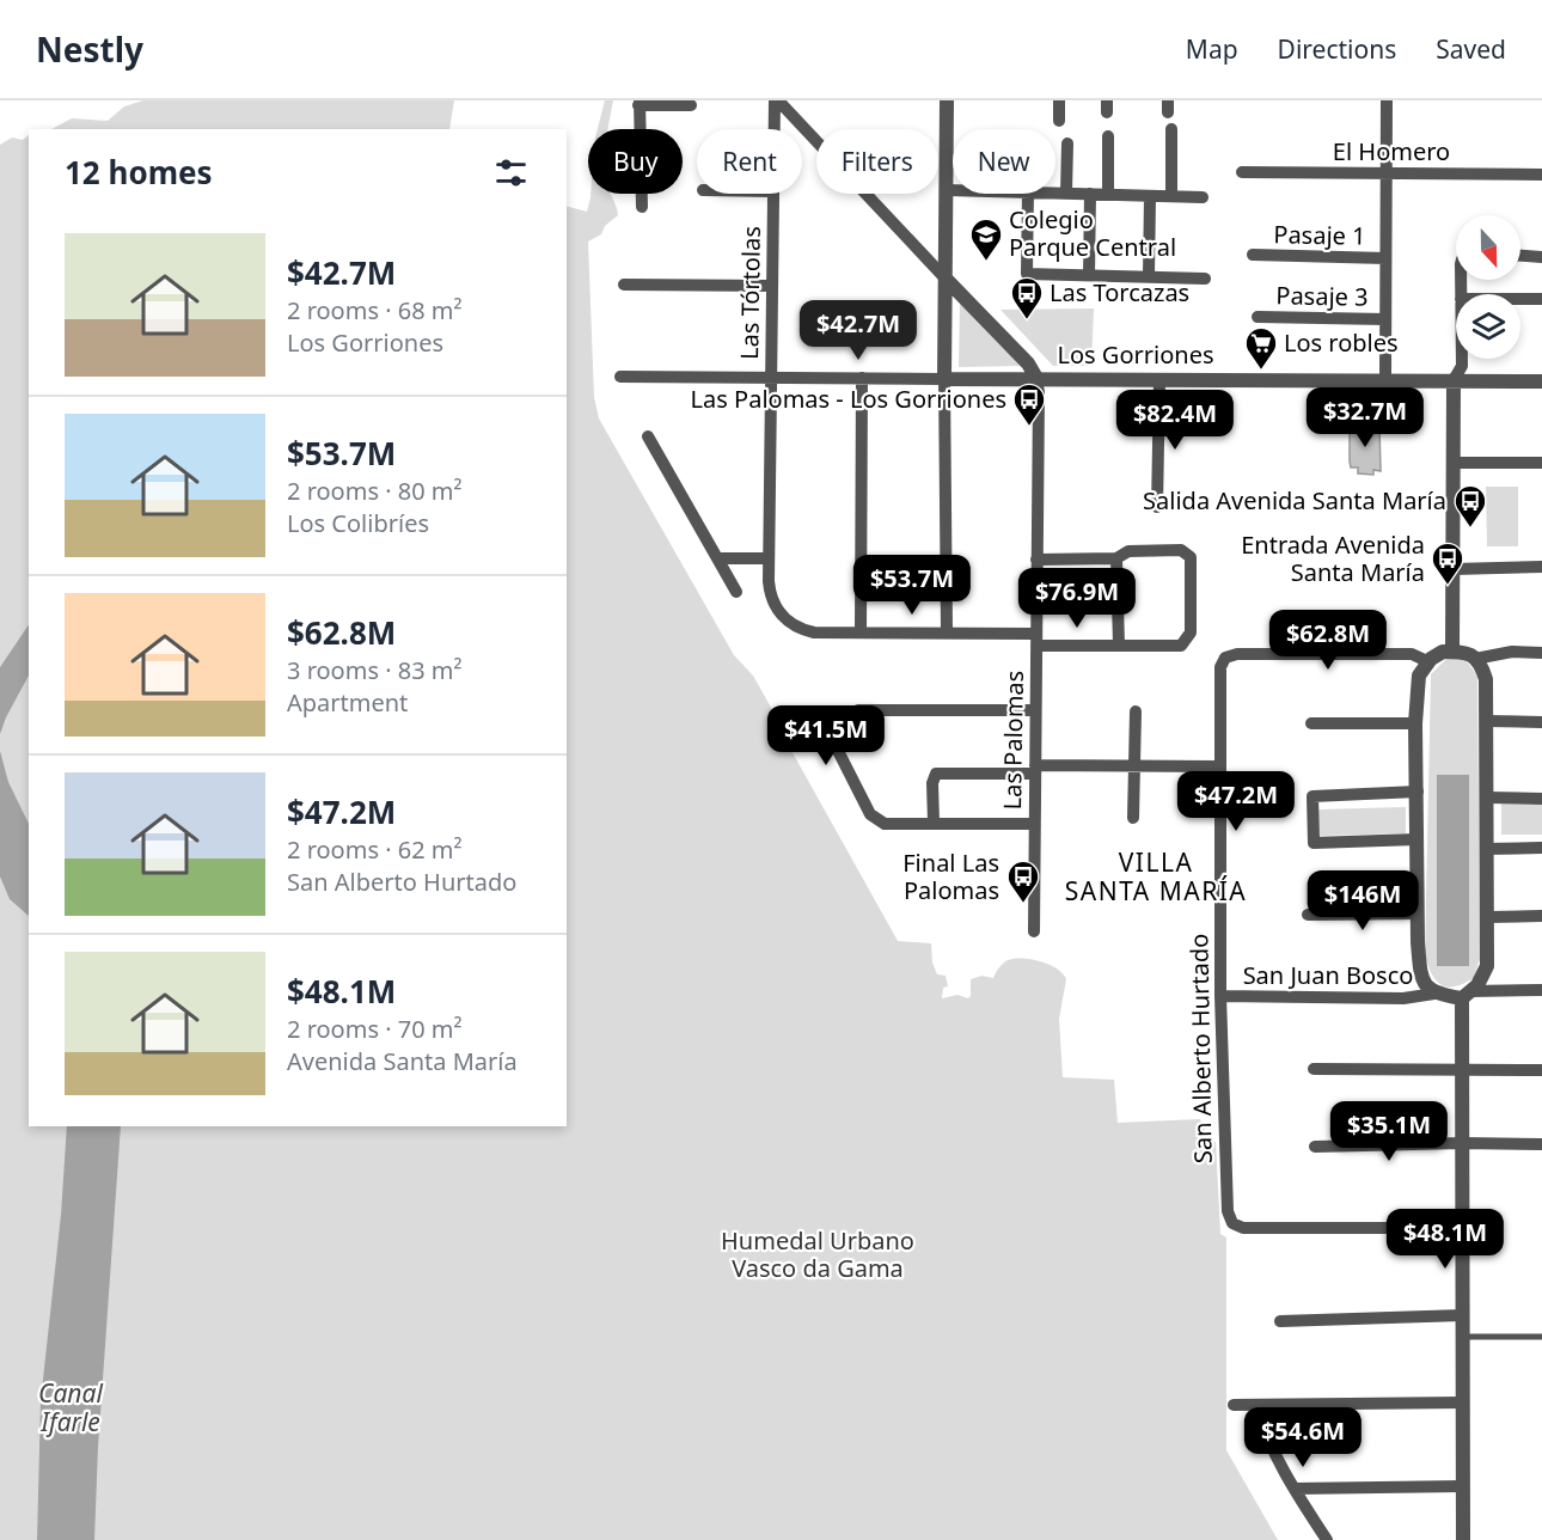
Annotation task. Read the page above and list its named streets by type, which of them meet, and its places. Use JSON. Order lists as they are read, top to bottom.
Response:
{
  "streets": {
    "street": [
      "El Homero",
      "Pasaje 1",
      "Las Tórtolas",
      "Pasaje 3",
      "Los Gorriones",
      "Las Palomas",
      "San Juan Bosco",
      "San Alberto Hurtado"
    ]
  },
  "crossings": [
    ["Las Tórtolas", "Los Gorriones"],
    ["Los Gorriones", "Las Palomas"],
    ["San Juan Bosco", "San Alberto Hurtado"]
  ],
  "districts": ["VILLA SANTA MARÍA"],
  "water": ["Canal Ifarle"],
  "parks": ["Humedal Urbano Vasco da Gama"],
  "places": {
    "school or university": ["Colegio Parque Central"],
    "bus stop": [
      "Las Torcazas",
      "Las Palomas - Los Gorriones",
      "Salida Avenida Santa María",
      "Entrada Avenida Santa María",
      "Final Las Palomas"
    ],
    "supermarket": ["Los robles"]
  },
  "north": "bottom",
  "page": {
    "header": "Nestly",
    "nav": ["Map", "Directions", "Saved"],
    "chip": [
      "Buy",
      "Rent",
      "Filters",
      "New"
    ],
    "heading": "12 homes",
    "list": [
      {
        "name": "$42.7M",
        "note": "2 rooms · 68 m² · Los Gorriones"
      },
      {
        "name": "$53.7M",
        "note": "2 rooms · 80 m² · Los Colibríes"
      },
      {
        "name": "$62.8M",
        "note": "3 rooms · 83 m² · Apartment"
      },
      {
        "name": "$47.2M",
        "note": "2 rooms · 62 m² · San Alberto Hurtado"
      },
      {
        "name": "$48.1M",
        "note": "2 rooms · 70 m² · Avenida Santa María"
      }
    ],
    "price": [
      "$42.7M",
      "$32.7M",
      "$82.4M",
      "$53.7M",
      "$76.9M",
      "$62.8M",
      "$41.5M",
      "$47.2M",
      "$146M",
      "$35.1M",
      "$48.1M",
      "$54.6M"
    ]
  }
}
